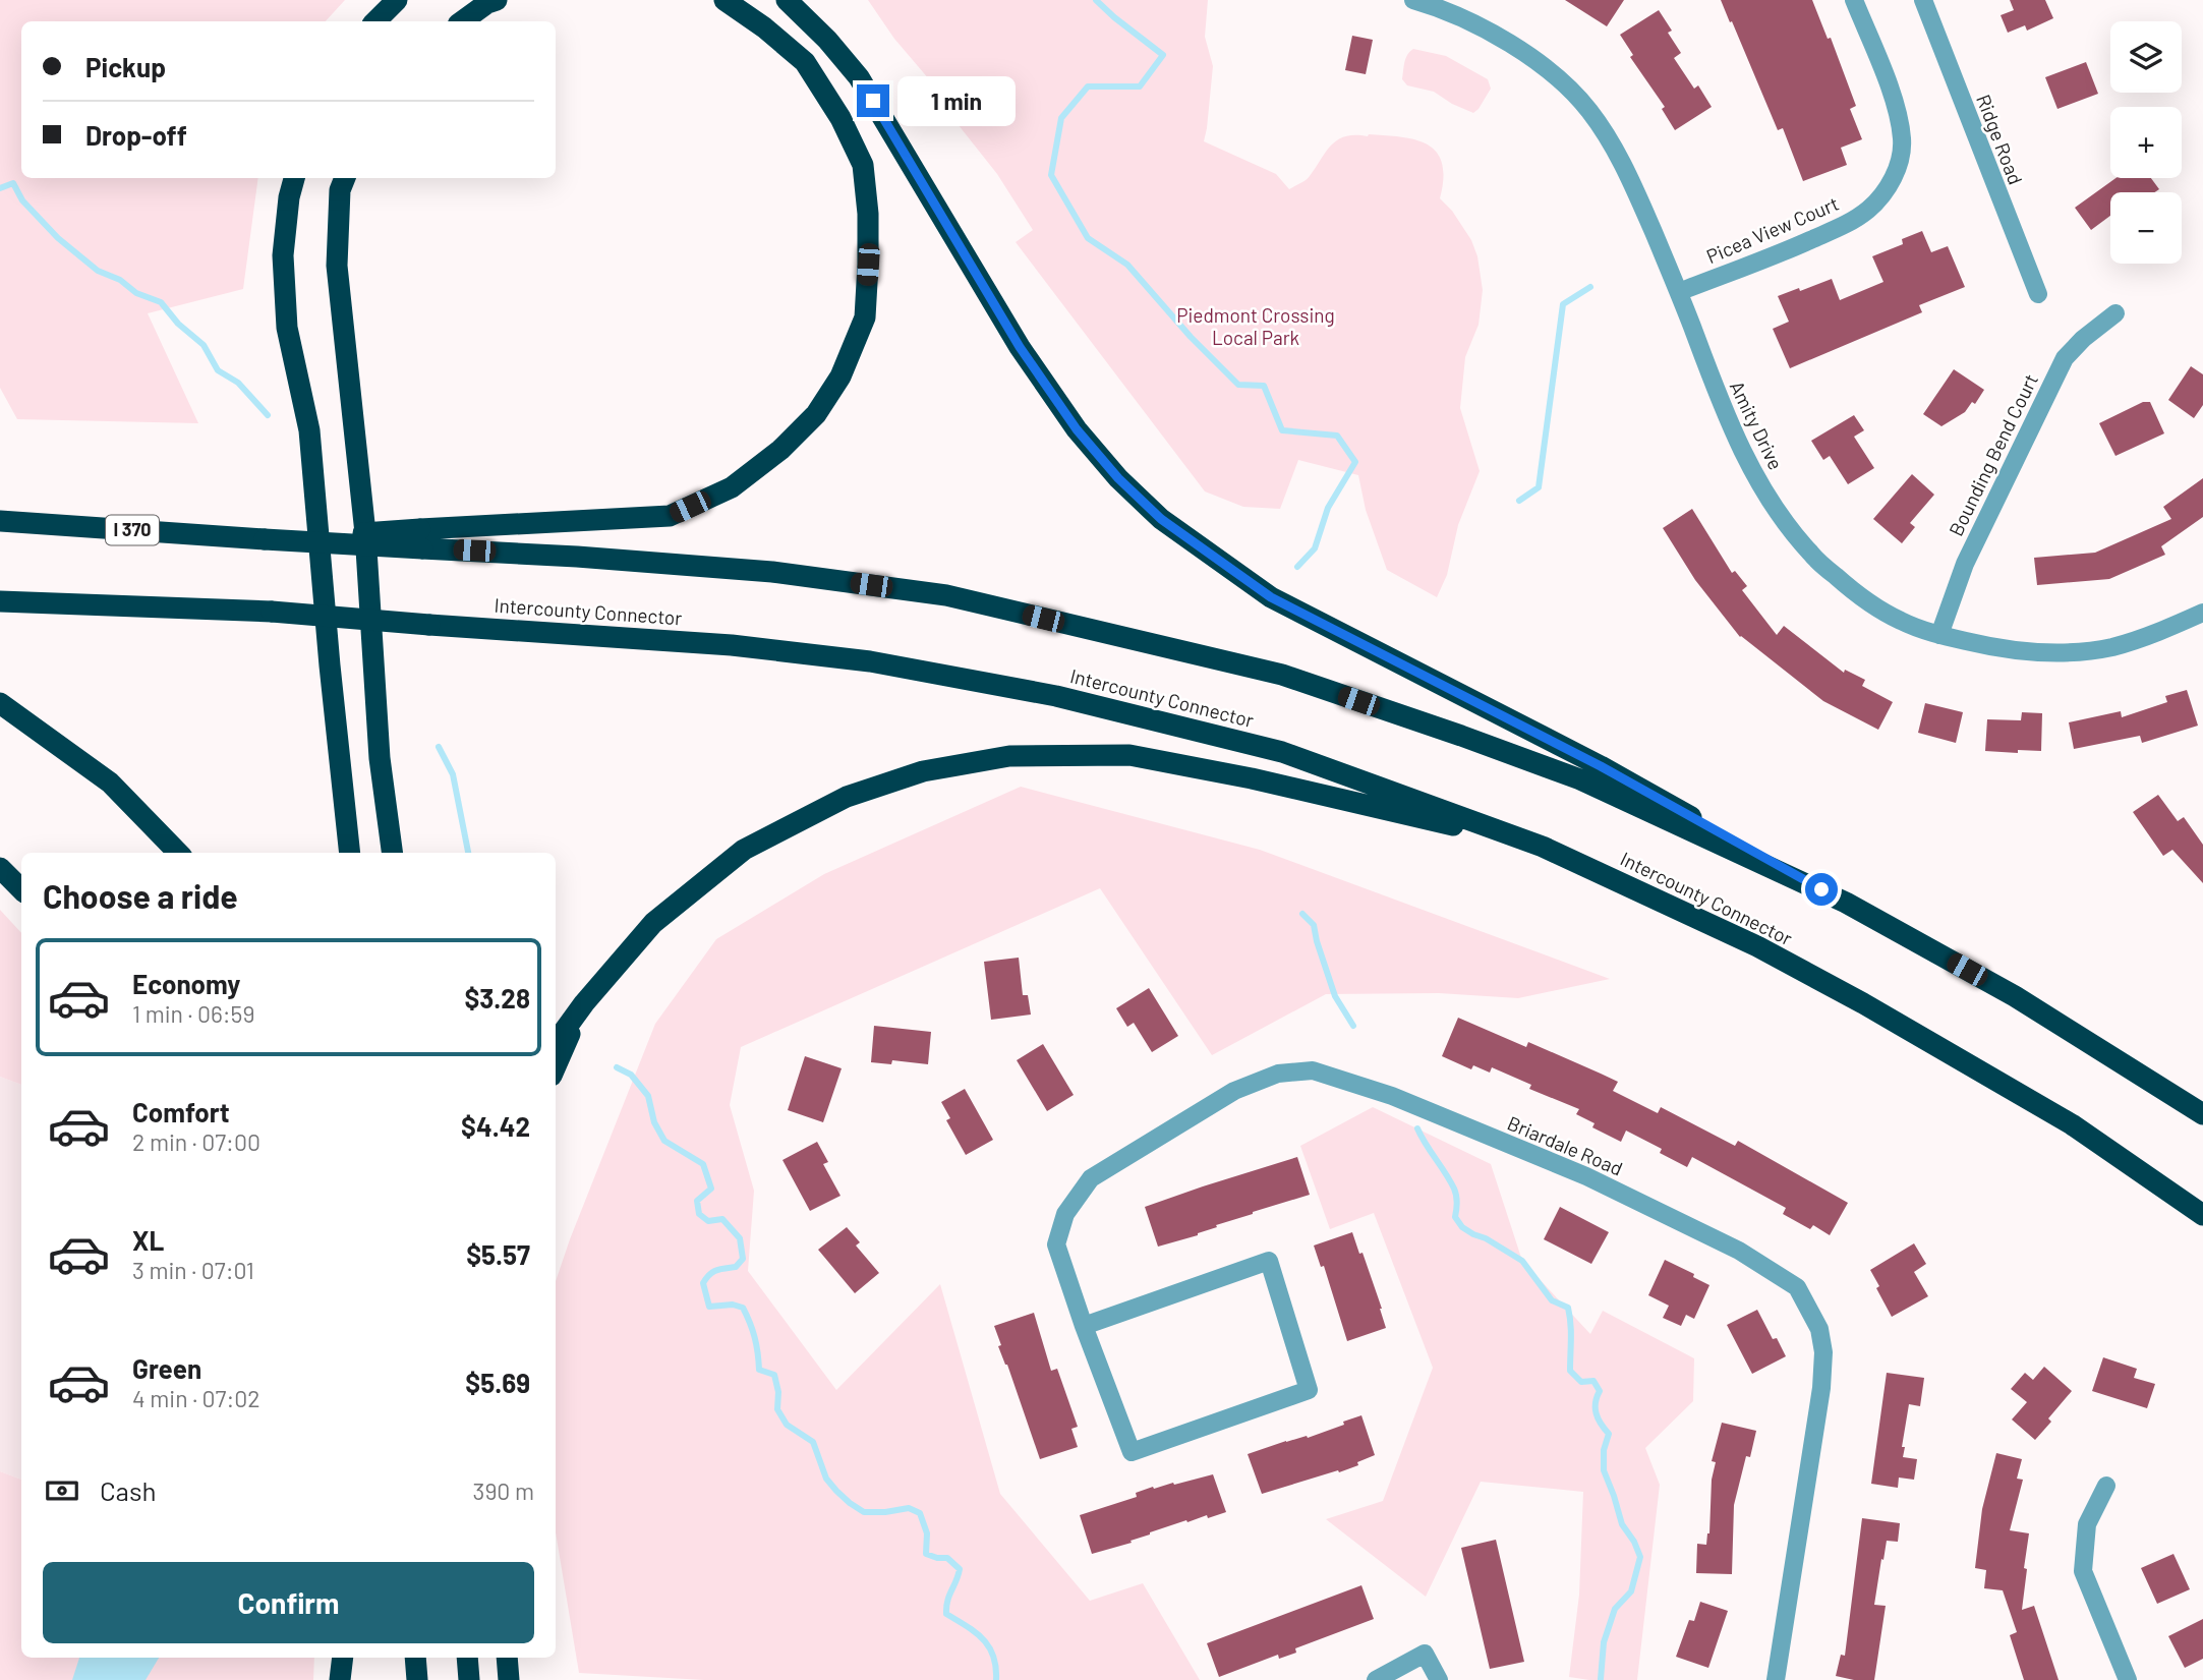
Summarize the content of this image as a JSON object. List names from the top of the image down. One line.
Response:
{"streets":{"highway":["I 370","Intercounty Connector"],"street":["Ridge Road","Picea View Court","Amity Drive","Bounding Bend Court","Briardale Road"]},"crossings":[["Picea View Court","Amity Drive"],["Amity Drive","Bounding Bend Court"]],"parks":["Piedmont Crossing Local Park"],"page":{"map_buttons":["+","−"],"banner":["Pickup","Drop-off"],"bubble":"1 min","heading":"Choose a ride","list":[{"name":"Economy","note":"1 min · 06:59","value":"$3.28"},{"name":"Comfort","note":"2 min · 07:00","value":"$4.42"},{"name":"XL","note":"3 min · 07:01","value":"$5.57"},{"name":"Green","note":"4 min · 07:02","value":"$5.69"}],"pay":["Cash","390 m"],"buttons":"Confirm"}}
